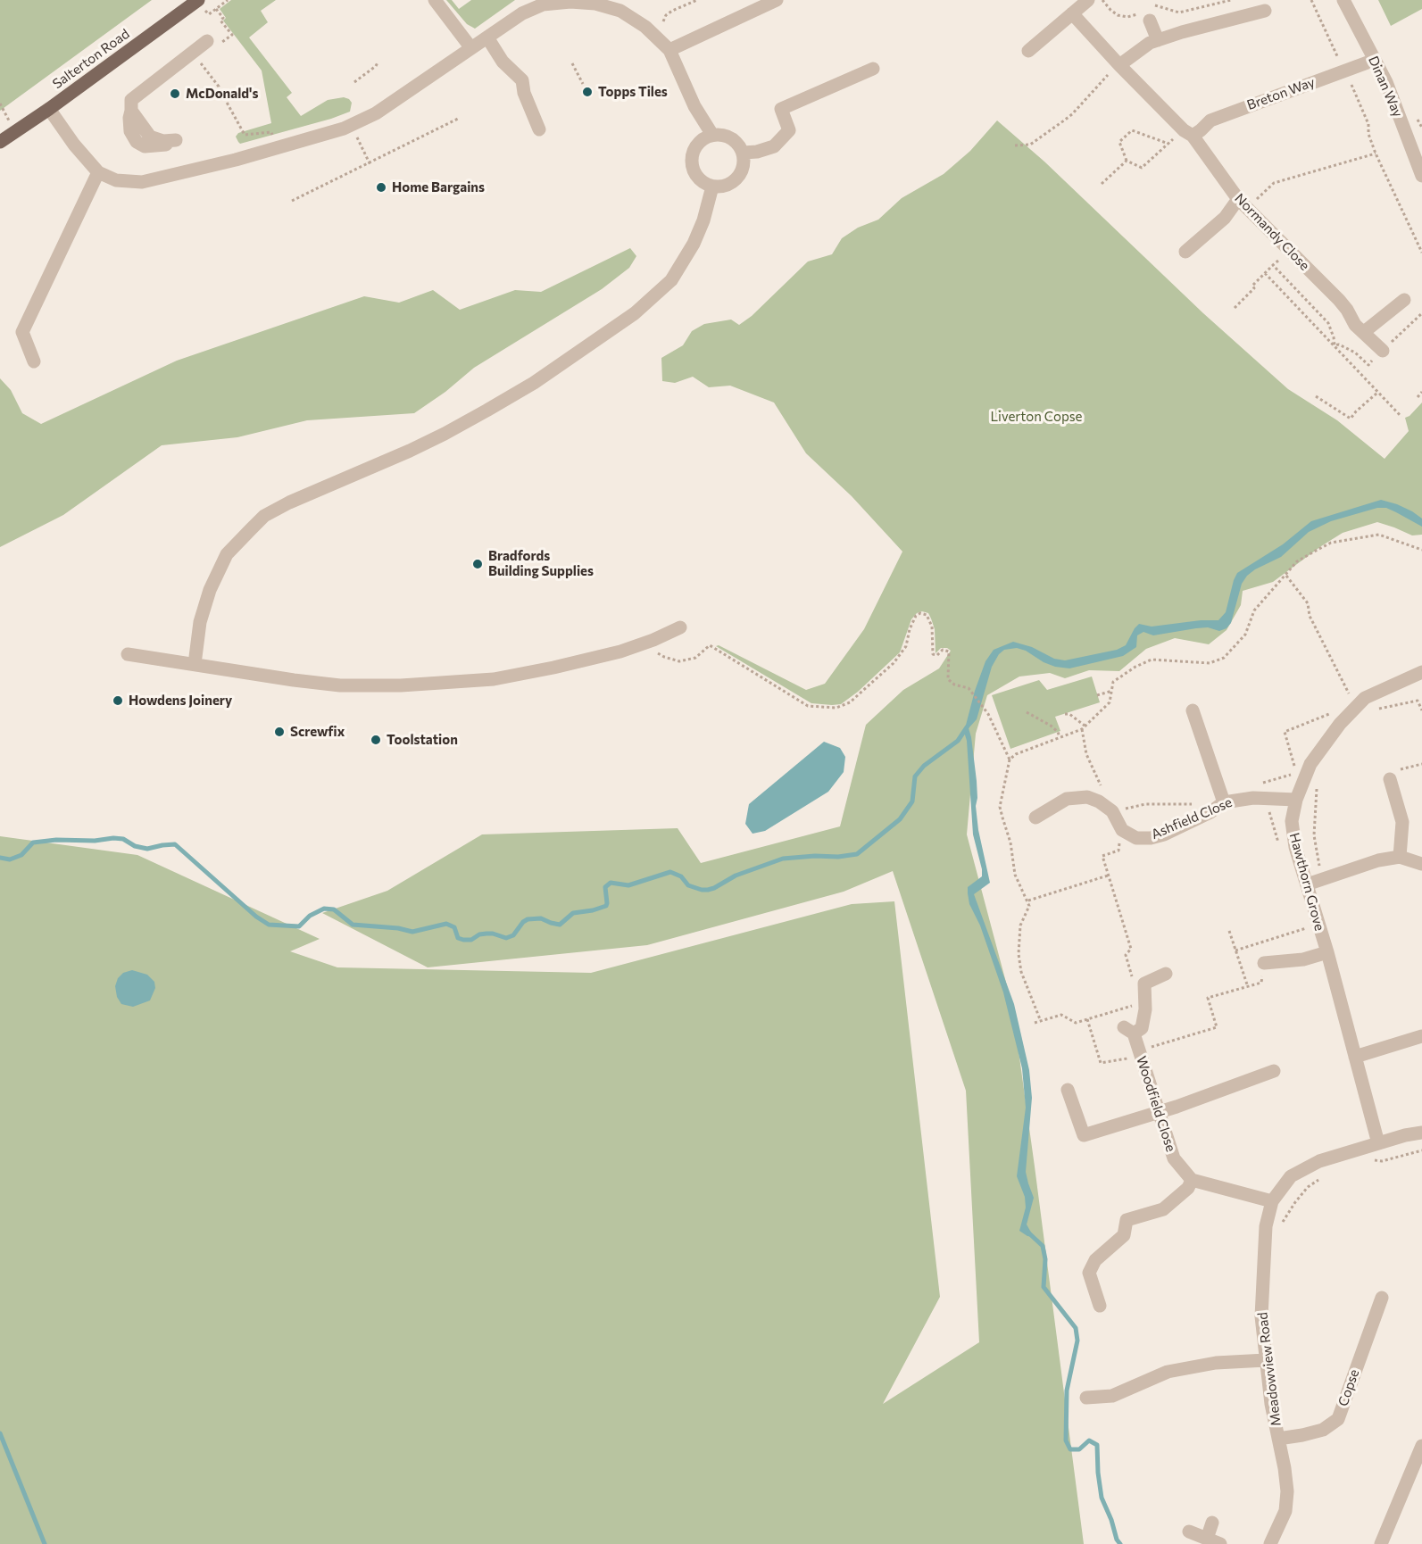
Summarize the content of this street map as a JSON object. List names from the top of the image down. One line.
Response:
{"streets":{"main road":["Salterton Road"],"street":["Dinan Way","Breton Way","Normandy Close","Ashfield Close","Hawthorn Grove","Woodfield Close","Meadowview Road","Copse"]},"crossings":[["Dinan Way","Breton Way"],["Breton Way","Normandy Close"],["Ashfield Close","Hawthorn Grove"],["Hawthorn Grove","Meadowview Road"],["Meadowview Road","Copse"]],"parks":["Liverton Copse"],"places":["Topps Tiles","McDonald's","Home Bargains","Bradfords Building Supplies","Howdens Joinery","Screwfix","Toolstation"]}
